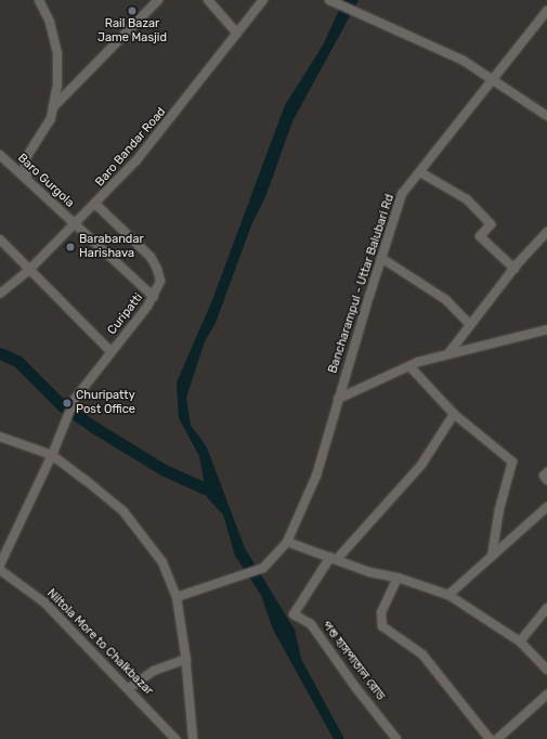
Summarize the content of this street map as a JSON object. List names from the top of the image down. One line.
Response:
{"streets":{"street":["Baro Bandar Road","Baro Gurgola","Bancharampul - Uttar Balubari Rd","Curipatti","Niltola More to Chalkbazar","পশু হাসপাতাল রোড"]},"crossings":[["Baro Bandar Road","Baro Gurgola"],["Baro Bandar Road","Curipatti"],["Baro Gurgola","Curipatti"]],"places":["Rail Bazar Jame Masjid","Barabandar Harishava","Churipatty Post Office"]}
